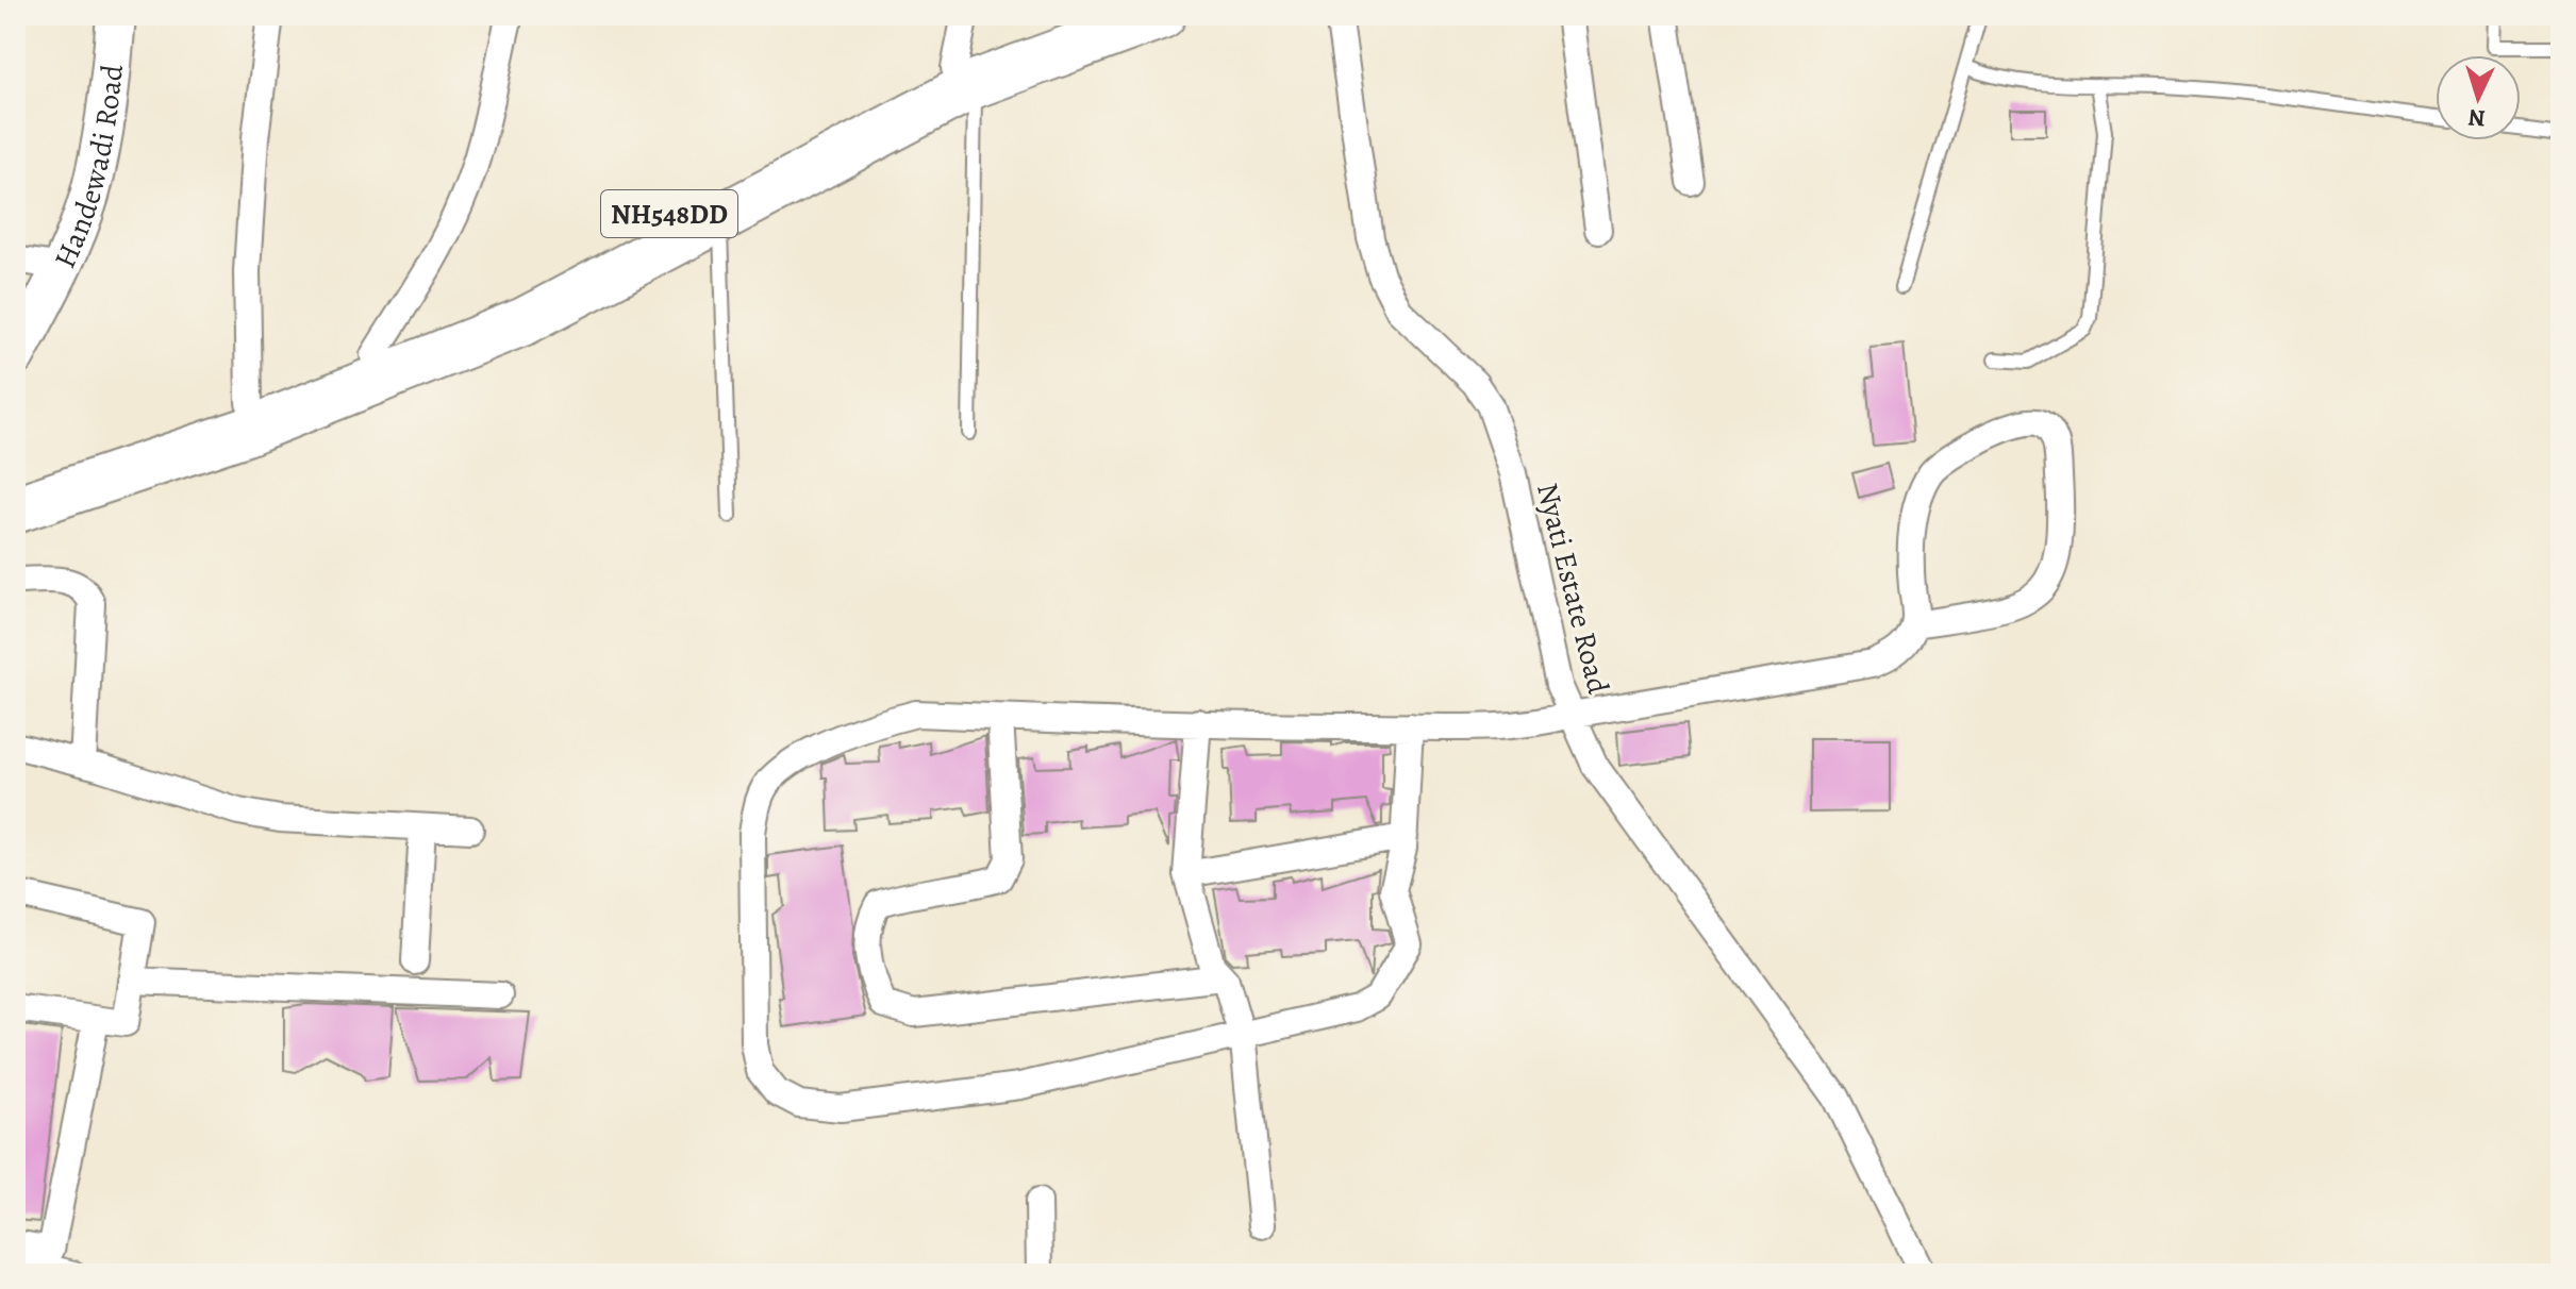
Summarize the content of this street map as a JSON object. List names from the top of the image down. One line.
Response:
{"streets":{"highway":["NH548DD"],"main road":["Handewadi Road"],"street":["Nyati Estate Road"]},"north":"bottom"}
